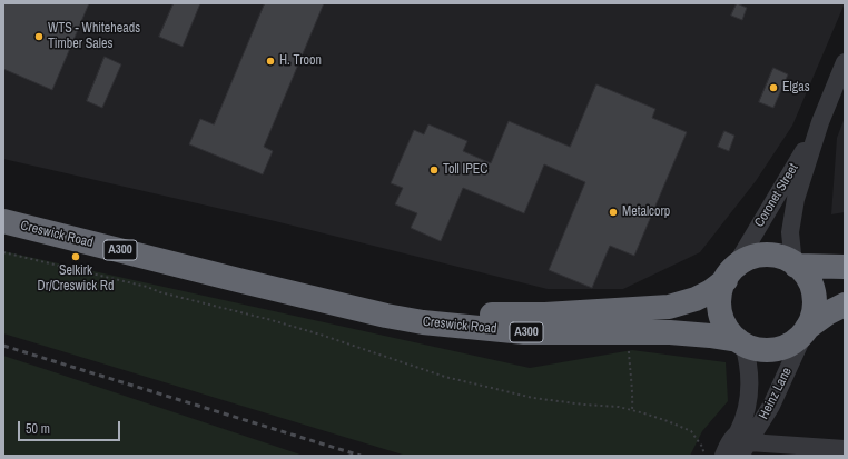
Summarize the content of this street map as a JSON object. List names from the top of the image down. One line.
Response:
{"streets":{"highway":["Creswick Road","A300"],"street":["Coronet Street","Heinz Lane"]},"crossings":[["Coronet Street","Creswick Road"],["Coronet Street","A300"],["Coronet Street","Heinz Lane"],["Creswick Road","A300"],["Creswick Road","Heinz Lane"],["A300","Heinz Lane"]],"places":["WTS - Whiteheads Timber Sales","H. Troon","Elgas","Toll IPEC","Metalcorp","Selkirk Dr/Creswick Rd"],"scale_bar":"50 m"}
